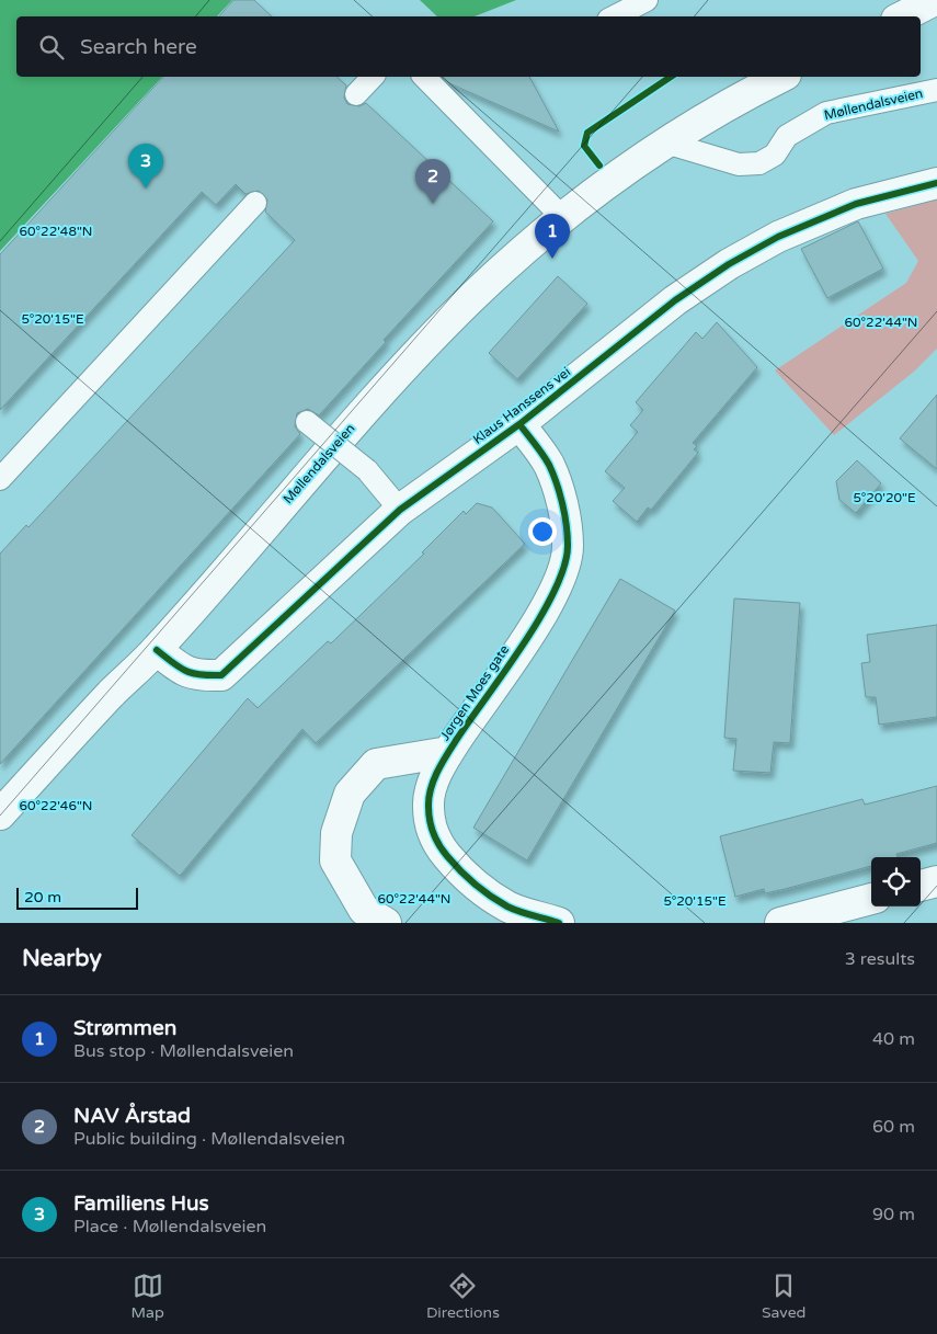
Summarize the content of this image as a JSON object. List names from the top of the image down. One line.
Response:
{"streets":{"street":["Møllendalsveien","Klaus Hanssens vei","Jørgen Moes gate"]},"crossings":[["Møllendalsveien","Klaus Hanssens vei"],["Klaus Hanssens vei","Jørgen Moes gate"]],"scale_bar":"20 m","page":{"search":"Search here","pins":["3","2","1"],"scale":"20 m","heading":["Nearby","3 results"],"list":[{"mark":"1","name":"Strømmen","note":"Bus stop · Møllendalsveien","value":"40 m"},{"mark":"2","name":"NAV Årstad","note":"Public building · Møllendalsveien","value":"60 m"},{"mark":"3","name":"Familiens Hus","note":"Place · Møllendalsveien","value":"90 m"}],"nav":["Map","Directions","Saved"]},"coordinates":["60°22'48\"N","5°20'15\"E","60°22'44\"N","5°20'20\"E","60°22'46\"N"]}
